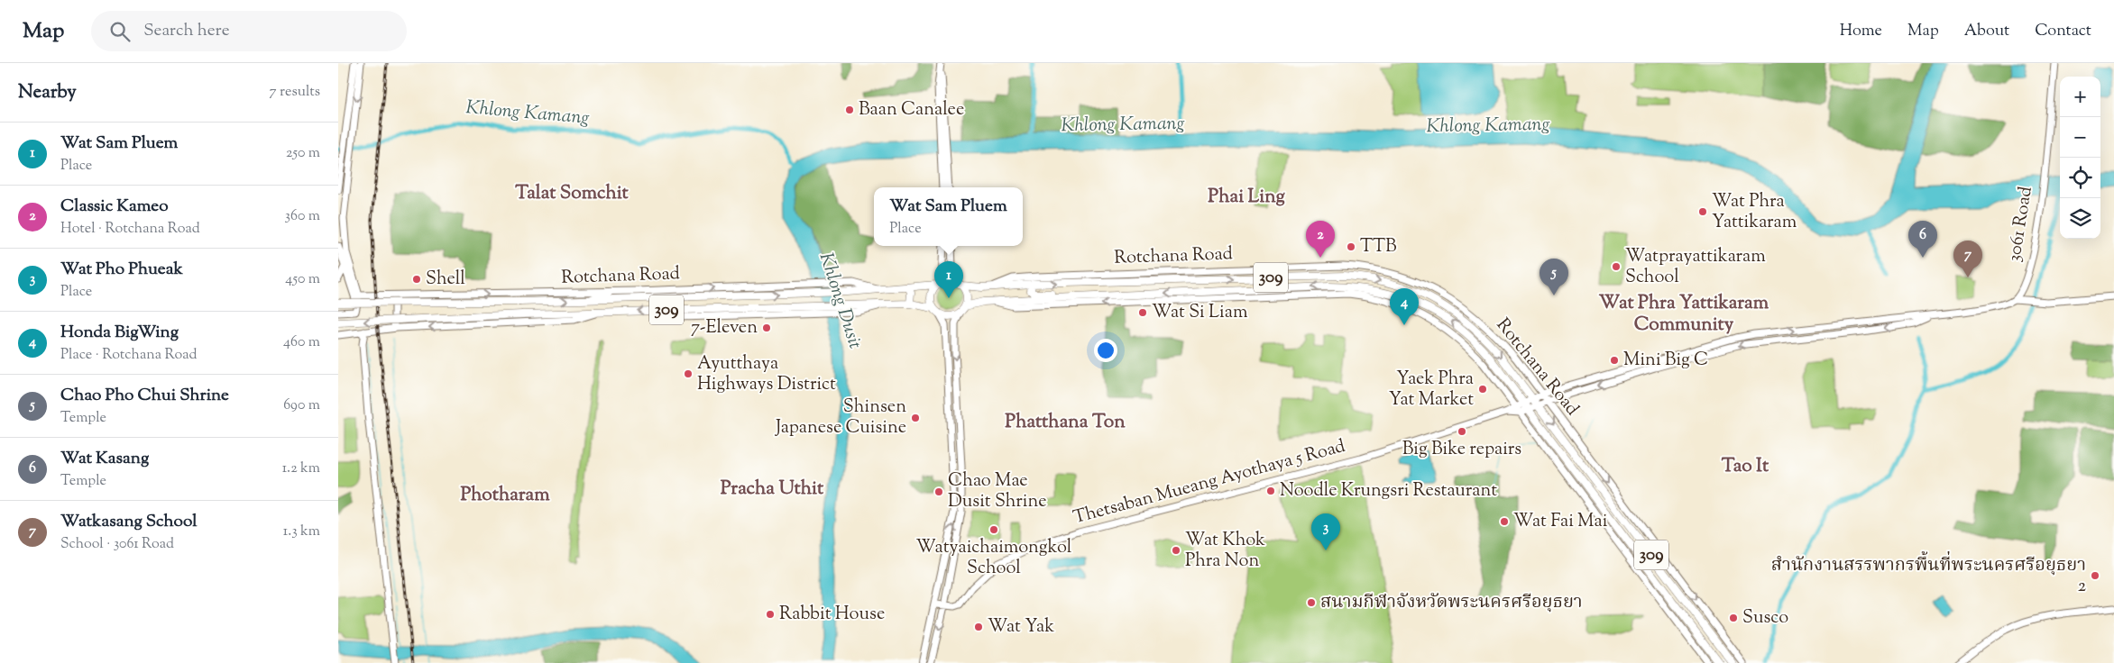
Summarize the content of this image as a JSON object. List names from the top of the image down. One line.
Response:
{"streets":{"main road":["3061 Road","Rotchana Road","309","Thetsaban Mueang Ayothaya 5 Road"]},"crossings":[["Rotchana Road","Thetsaban Mueang Ayothaya 5 Road"]],"districts":["Talat Somchit","Phai Ling","Wat Phra Yattikaram Community","Phatthana Ton","Tao It","Pracha Uthit","Photharam"],"water":["Khlong Kamang","Khlong Dusit"],"places":["Baan Canalee","Wat Phra Yattikaram","TTB","Watprayattikaram School","Shell","Wat Si Liam","7-Eleven","Mini Big C","Ayutthaya Highways District","Yaek Phra Yat Market","Shinsen Japanese Cuisine","Big Bike repairs","Noodle Krungsri Restaurant","Chao Mae Dusit Shrine","Wat Fai Mai","Watyaichaimongkol School","Wat Khok Phra Non","สำนักงานสรรพากรพื้นที่พระนครศรีอยุธยา 2","สนามกีฬาจังหวัดพระนครศรีอยุธยา","Rabbit House","Susco","Wat Yak"],"page":{"header":"Map","search":"Search here","nav":["Home","Map","About","Contact"],"heading":["Nearby","7 results"],"map_buttons":["+","−"],"list":[{"mark":"1","name":"Wat Sam Pluem","note":"Place","value":"250 m"},{"mark":"2","name":"Classic Kameo","note":"Hotel · Rotchana Road","value":"360 m"},{"mark":"3","name":"Wat Pho Phueak","note":"Place","value":"450 m"},{"mark":"4","name":"Honda BigWing","note":"Place · Rotchana Road","value":"460 m"},{"mark":"5","name":"Chao Pho Chui Shrine","note":"Temple","value":"690 m"},{"mark":"6","name":"Wat Kasang","note":"Temple","value":"1.2 km"},{"mark":"7","name":"Watkasang School","note":"School · 3061 Road","value":"1.3 km"}],"popup":["Wat Sam Pluem","Place"],"pins":["2","6","7","5","1","4","3"]}}
